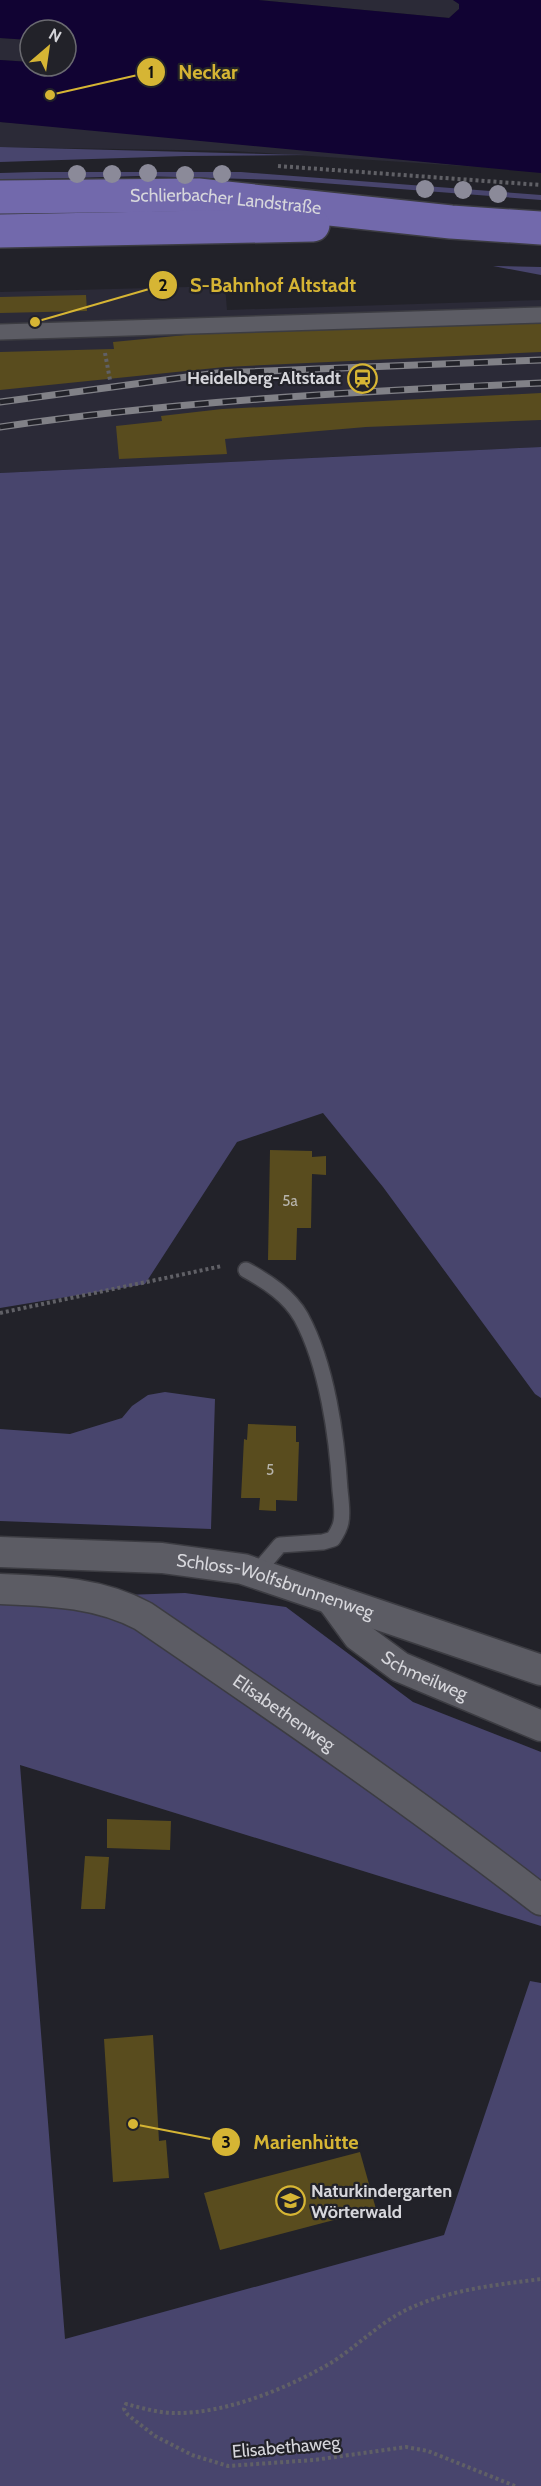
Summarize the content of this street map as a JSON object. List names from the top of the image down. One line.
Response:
{"streets":{"main road":["Schlierbacher Landstraße"],"street":["Schloss-Wolfsbrunnenweg","Schmeilweg","Elisabethenweg"],"path":["Elisabethaweg"]},"crossings":[["Schloss-Wolfsbrunnenweg","Schmeilweg"]],"places":{"other":["Neckar","S-Bahnhof Altstadt","Marienhütte"],"station":["Heidelberg-Altstadt"],"school or university":["Naturkindergarten Wörterwald"]},"house_numbers":["5a","5"],"north":"top right"}
